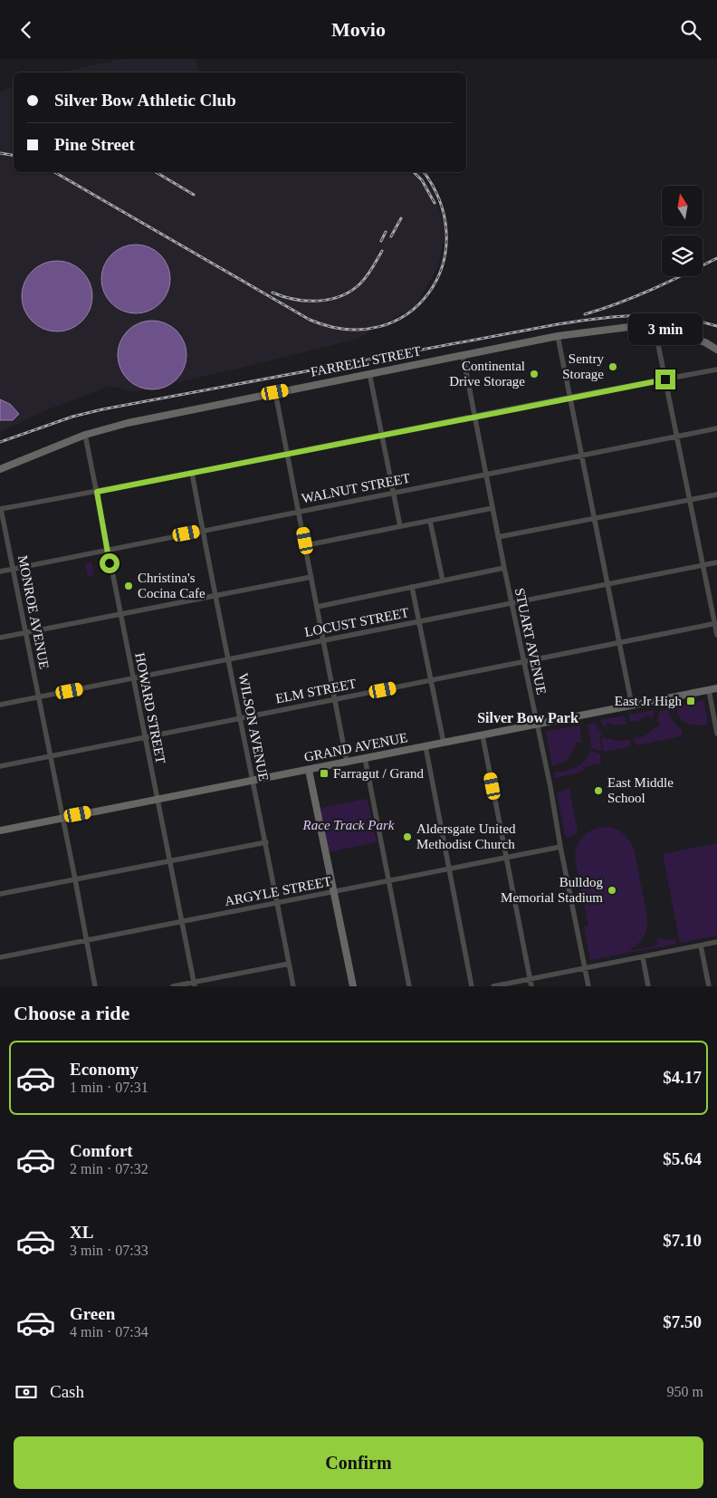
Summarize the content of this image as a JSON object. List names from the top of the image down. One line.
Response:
{"streets":{"main road":["FARRELL STREET","GRAND AVENUE"],"street":["WALNUT STREET","MONROE AVENUE","LOCUST STREET","STUART AVENUE","ELM STREET","HOWARD STREET","WILSON AVENUE","ARGYLE STREET"]},"crossings":[["FARRELL STREET","STUART AVENUE"],["FARRELL STREET","HOWARD STREET"],["WALNUT STREET","MONROE AVENUE"],["WALNUT STREET","STUART AVENUE"],["WALNUT STREET","HOWARD STREET"],["WALNUT STREET","WILSON AVENUE"],["MONROE AVENUE","LOCUST STREET"],["MONROE AVENUE","ELM STREET"],["MONROE AVENUE","GRAND AVENUE"],["MONROE AVENUE","ARGYLE STREET"],["LOCUST STREET","STUART AVENUE"],["LOCUST STREET","HOWARD STREET"],["LOCUST STREET","WILSON AVENUE"],["STUART AVENUE","ELM STREET"],["STUART AVENUE","GRAND AVENUE"],["STUART AVENUE","ARGYLE STREET"],["ELM STREET","HOWARD STREET"],["ELM STREET","WILSON AVENUE"],["HOWARD STREET","GRAND AVENUE"],["HOWARD STREET","ARGYLE STREET"],["WILSON AVENUE","GRAND AVENUE"],["WILSON AVENUE","ARGYLE STREET"]],"districts":["Silver Bow Park"],"parks":["Race Track Park"],"places":{"other":["Sentry Storage","Continental Drive Storage","Christina's Cocina Cafe","East Middle School","Aldersgate United Methodist Church","Bulldog Memorial Stadium"],"transit":["East Jr High","Farragut / Grand"]},"north":"top","page":{"header":"Movio","banner":["Silver Bow Athletic Club","Pine Street"],"bubble":"3 min","heading":"Choose a ride","list":[{"name":"Economy","note":"1 min · 07:31","value":"$4.17"},{"name":"Comfort","note":"2 min · 07:32","value":"$5.64"},{"name":"XL","note":"3 min · 07:33","value":"$7.10"},{"name":"Green","note":"4 min · 07:34","value":"$7.50"}],"pay":["Cash","950 m"],"buttons":"Confirm"}}
